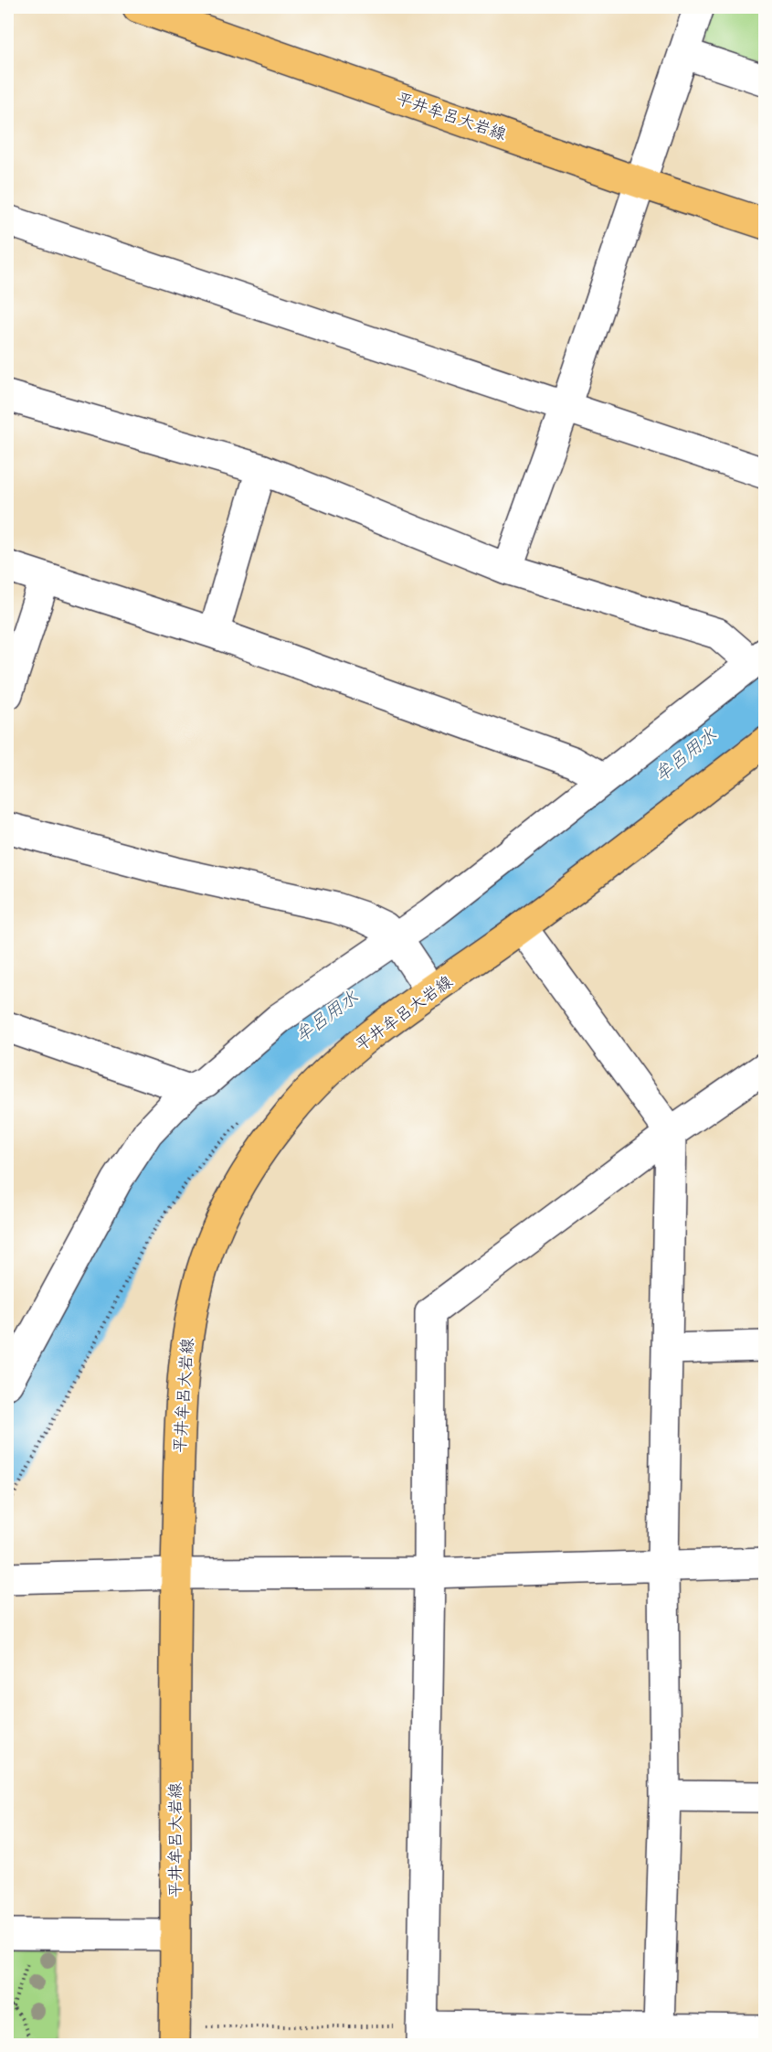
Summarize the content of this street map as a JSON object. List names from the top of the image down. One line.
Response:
{"streets":{"main road":["平井牟呂大岩線"]},"water":["牟呂用水"]}
